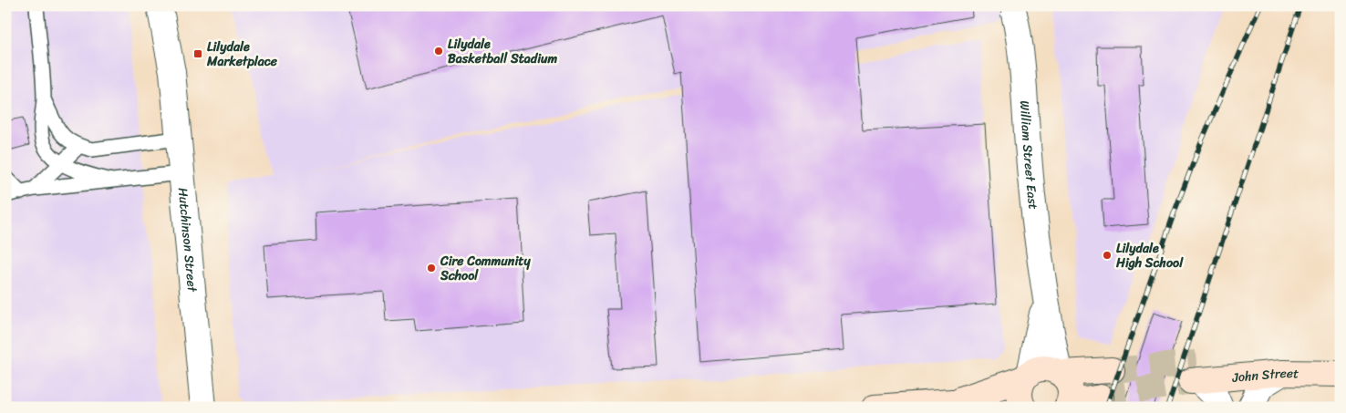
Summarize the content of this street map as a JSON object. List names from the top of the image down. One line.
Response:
{"streets":{"main road":["John Street"],"street":["William Street East","Hutchinson Street"]},"places":{"other":["Lilydale Basketball Stadium","Lilydale High School","Cire Community School"],"transit":["Lilydale Marketplace"]}}
